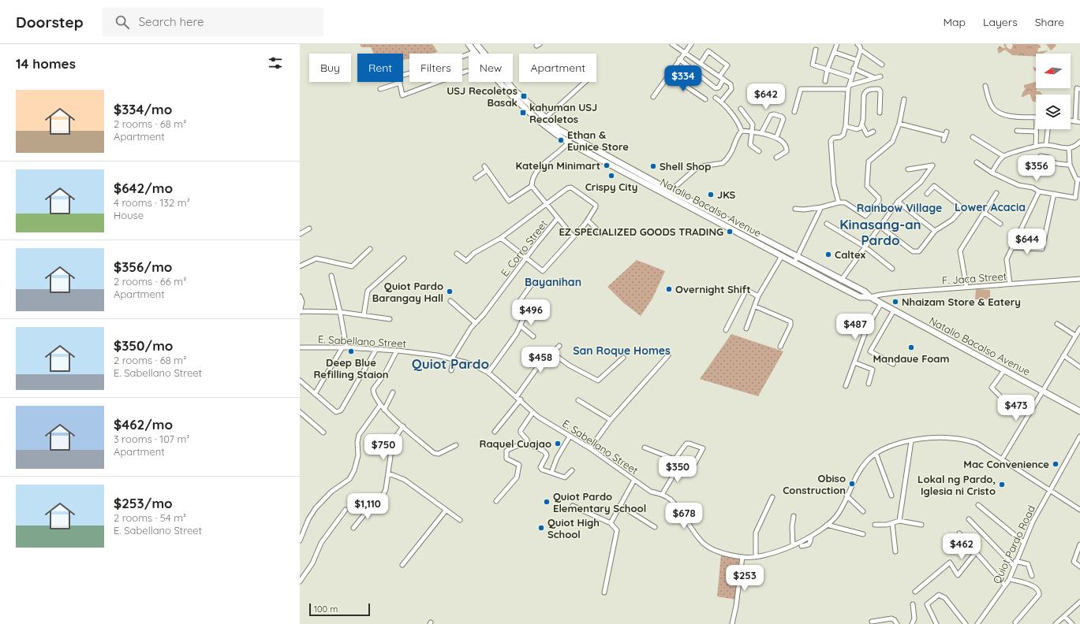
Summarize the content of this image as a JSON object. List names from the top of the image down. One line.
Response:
{"streets":{"main road":["Natalio Bacalso Avenue"],"street":["E. Corro Street","F. Jaca Street","E. Sabellano Street","Quiot Pardo Road"]},"crossings":[["Natalio Bacalso Avenue","F. Jaca Street"],["E. Corro Street","E. Sabellano Street"],["E. Sabellano Street","Quiot Pardo Road"]],"districts":["Lower Acacia","Rainbow Village","Kinasang-an Pardo","Bayanihan","San Roque Homes","Quiot Pardo"],"places":{"transit":["USJ Recoletos Basak","kahuman USJ Recoletos"],"other":["Ethan & Eunice Store","Katelyn Minimart","Shell Shop","Crispy City","JKS","EZ SPECIALIZED GOODS TRADING","Caltex","Overnight Shift","Quiot Pardo Barangay Hall","Nhaizam Store & Eatery","Mandaue Foam","Deep Blue Refilling Staion","Raquel Cuajao","Mac Convenience","Obiso Construction","Lokal ng Pardo, Iglesia ni Cristo","Quiot Pardo Elementary School","Quiot High School"]},"scale_bar":"100 m","north":"left","page":{"header":"Doorstep","search":"Search here","nav":["Map","Layers","Share"],"heading":"14 homes","chip":["Buy","Rent","Filters","New","Apartment"],"price":["$334","$642","$356","$644","$496","$487","$458","$473","$750","$350","$1,110","$678","$462","$253"],"list":[{"name":"$334/mo","note":"2 rooms · 68 m² · Apartment"},{"name":"$642/mo","note":"4 rooms · 132 m² · House"},{"name":"$356/mo","note":"2 rooms · 66 m² · Apartment"},{"name":"$350/mo","note":"2 rooms · 68 m² · E. Sabellano Street"},{"name":"$462/mo","note":"3 rooms · 107 m² · Apartment"},{"name":"$253/mo","note":"2 rooms · 54 m² · E. Sabellano Street"}],"scale":"100 m"}}
